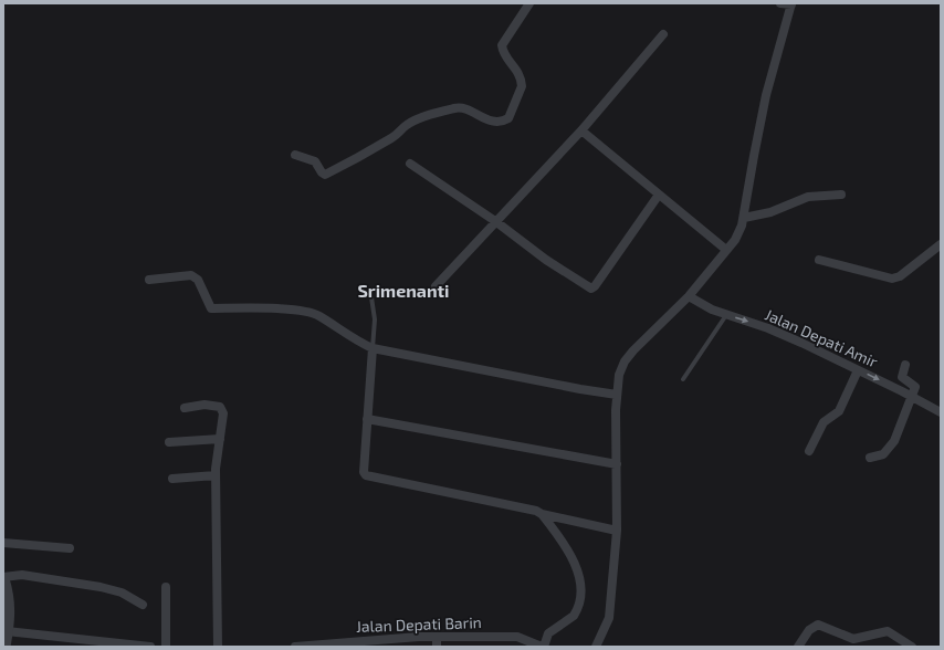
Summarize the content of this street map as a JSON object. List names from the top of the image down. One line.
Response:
{"streets":{"street":["Jalan Depati Amir","Jalan Depati Barin"]},"one_way":["Jalan Depati Amir"],"districts":["Srimenanti"]}
